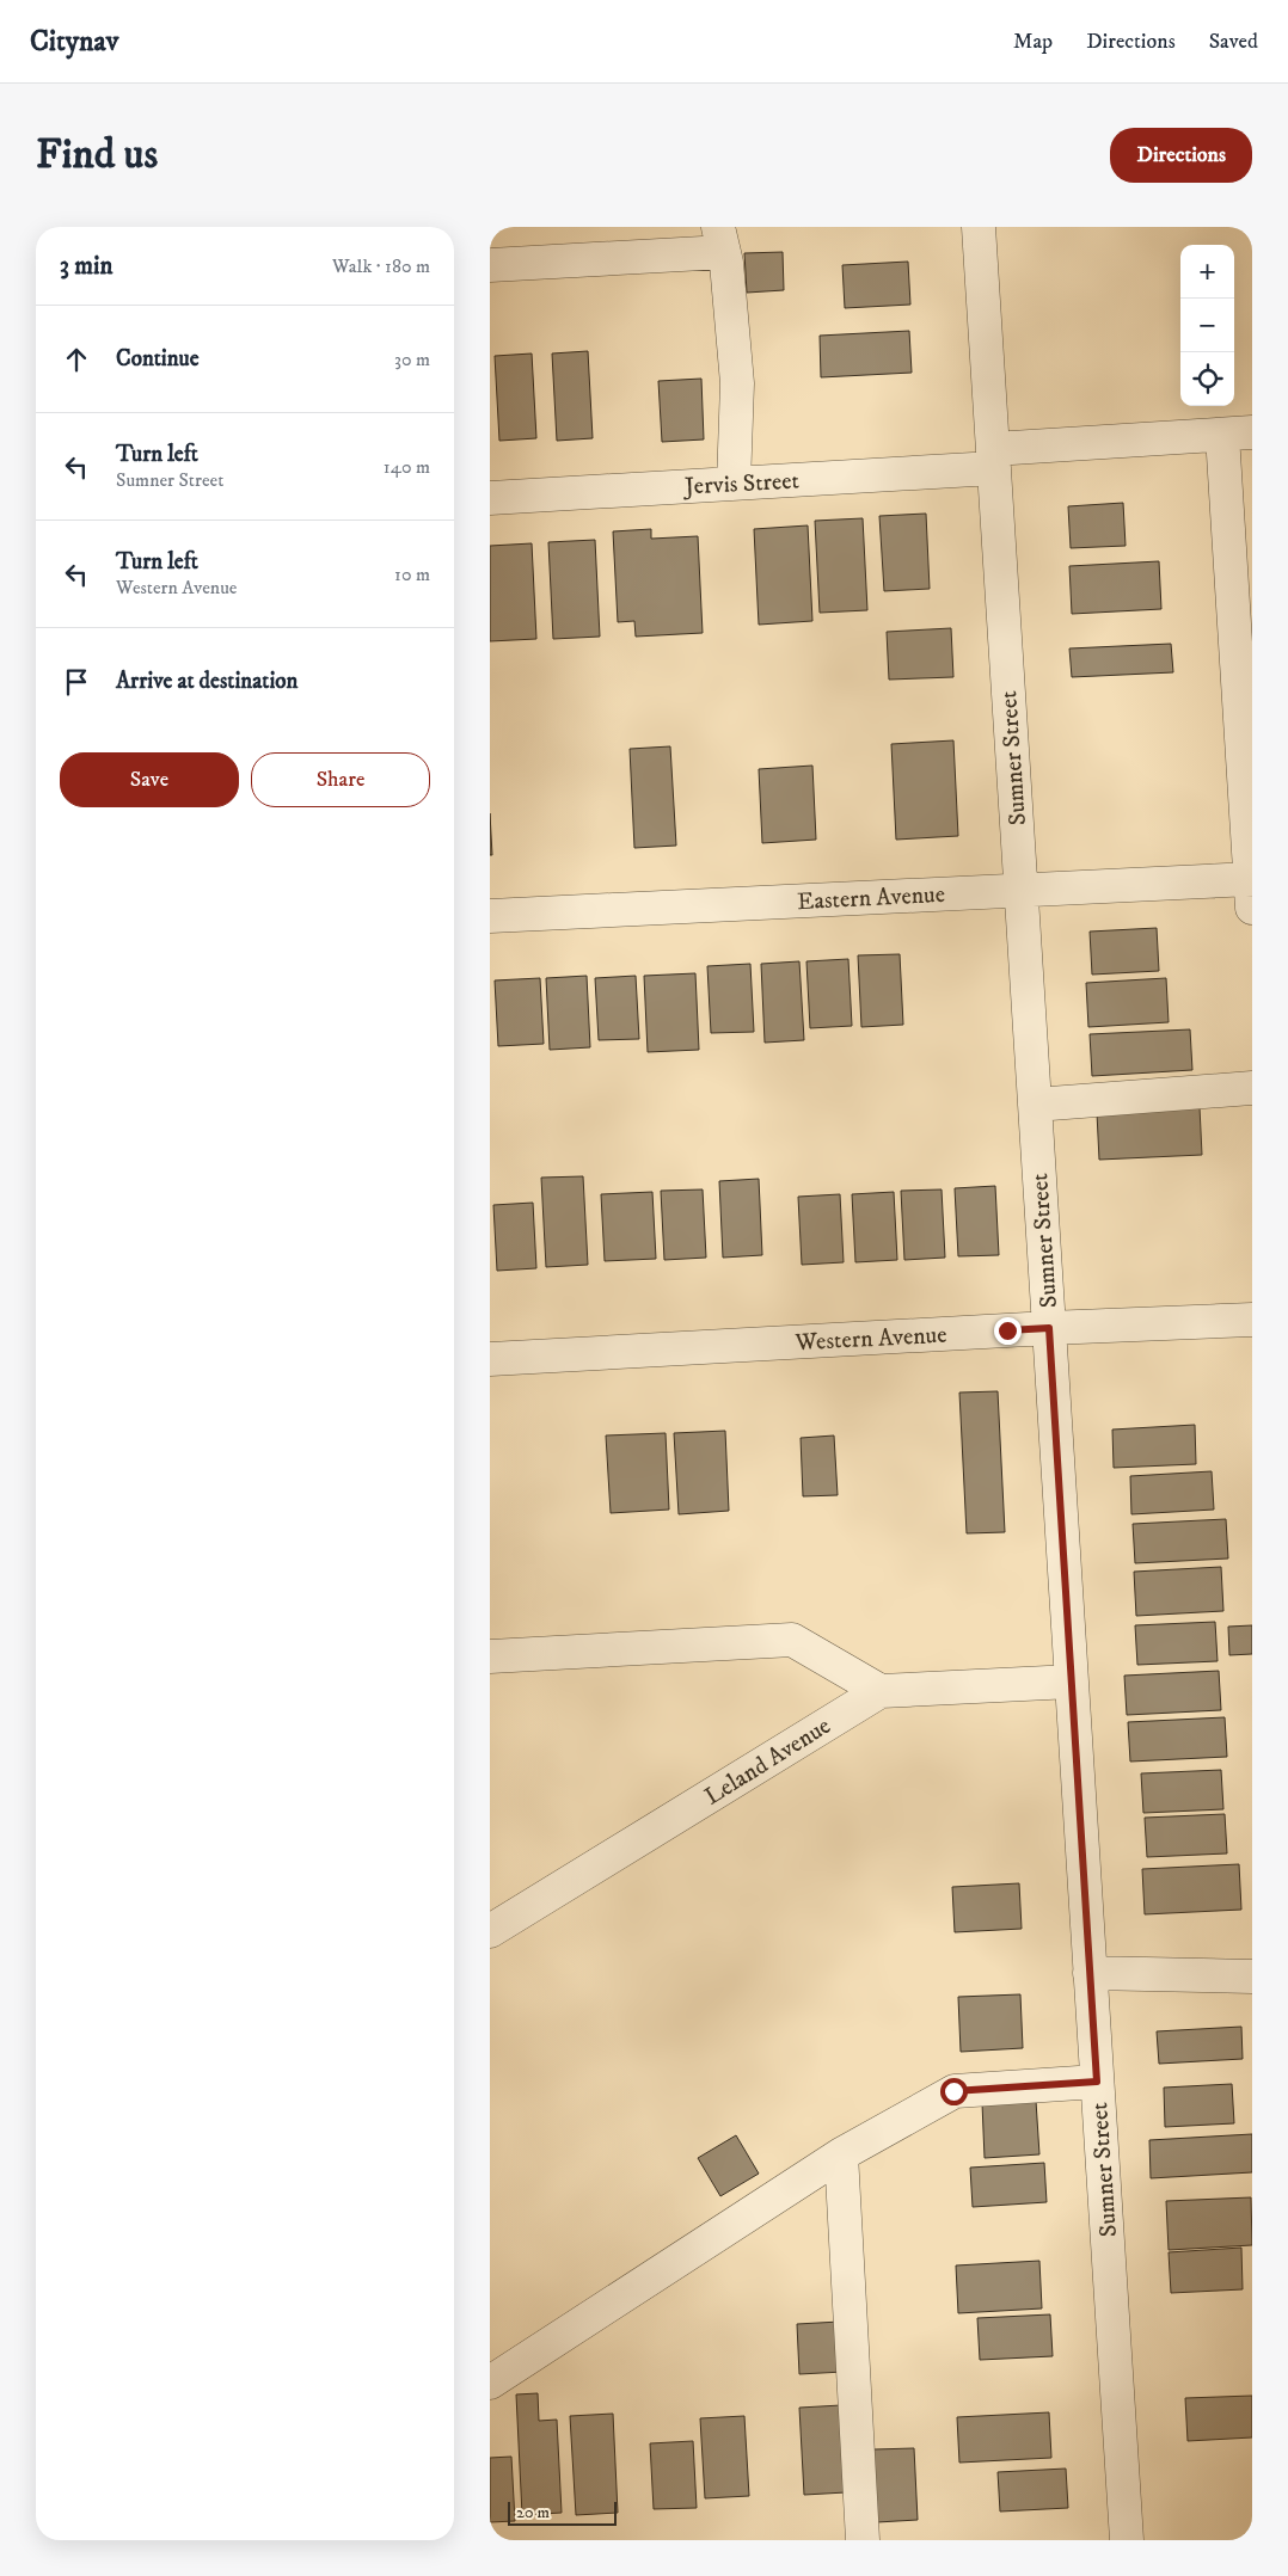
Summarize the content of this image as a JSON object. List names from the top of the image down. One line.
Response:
{"streets":{"street":["Jervis Street","Sumner Street","Eastern Avenue","Western Avenue","Leland Avenue"]},"crossings":[["Jervis Street","Sumner Street"],["Sumner Street","Eastern Avenue"],["Sumner Street","Western Avenue"],["Sumner Street","Leland Avenue"]],"scale_bar":"20 m","page":{"header":"Citynav","nav":["Map","Directions","Saved"],"buttons":["Directions",["Save","Share"]],"title":"Find us","heading":["3 min","Walk · 180 m"],"map_buttons":["+","−"],"list":[["Continue","30 m"],["Turn left","Sumner Street","140 m"],["Turn left","Western Avenue","10 m"],"Arrive at destination"],"scale":"20 m"}}
